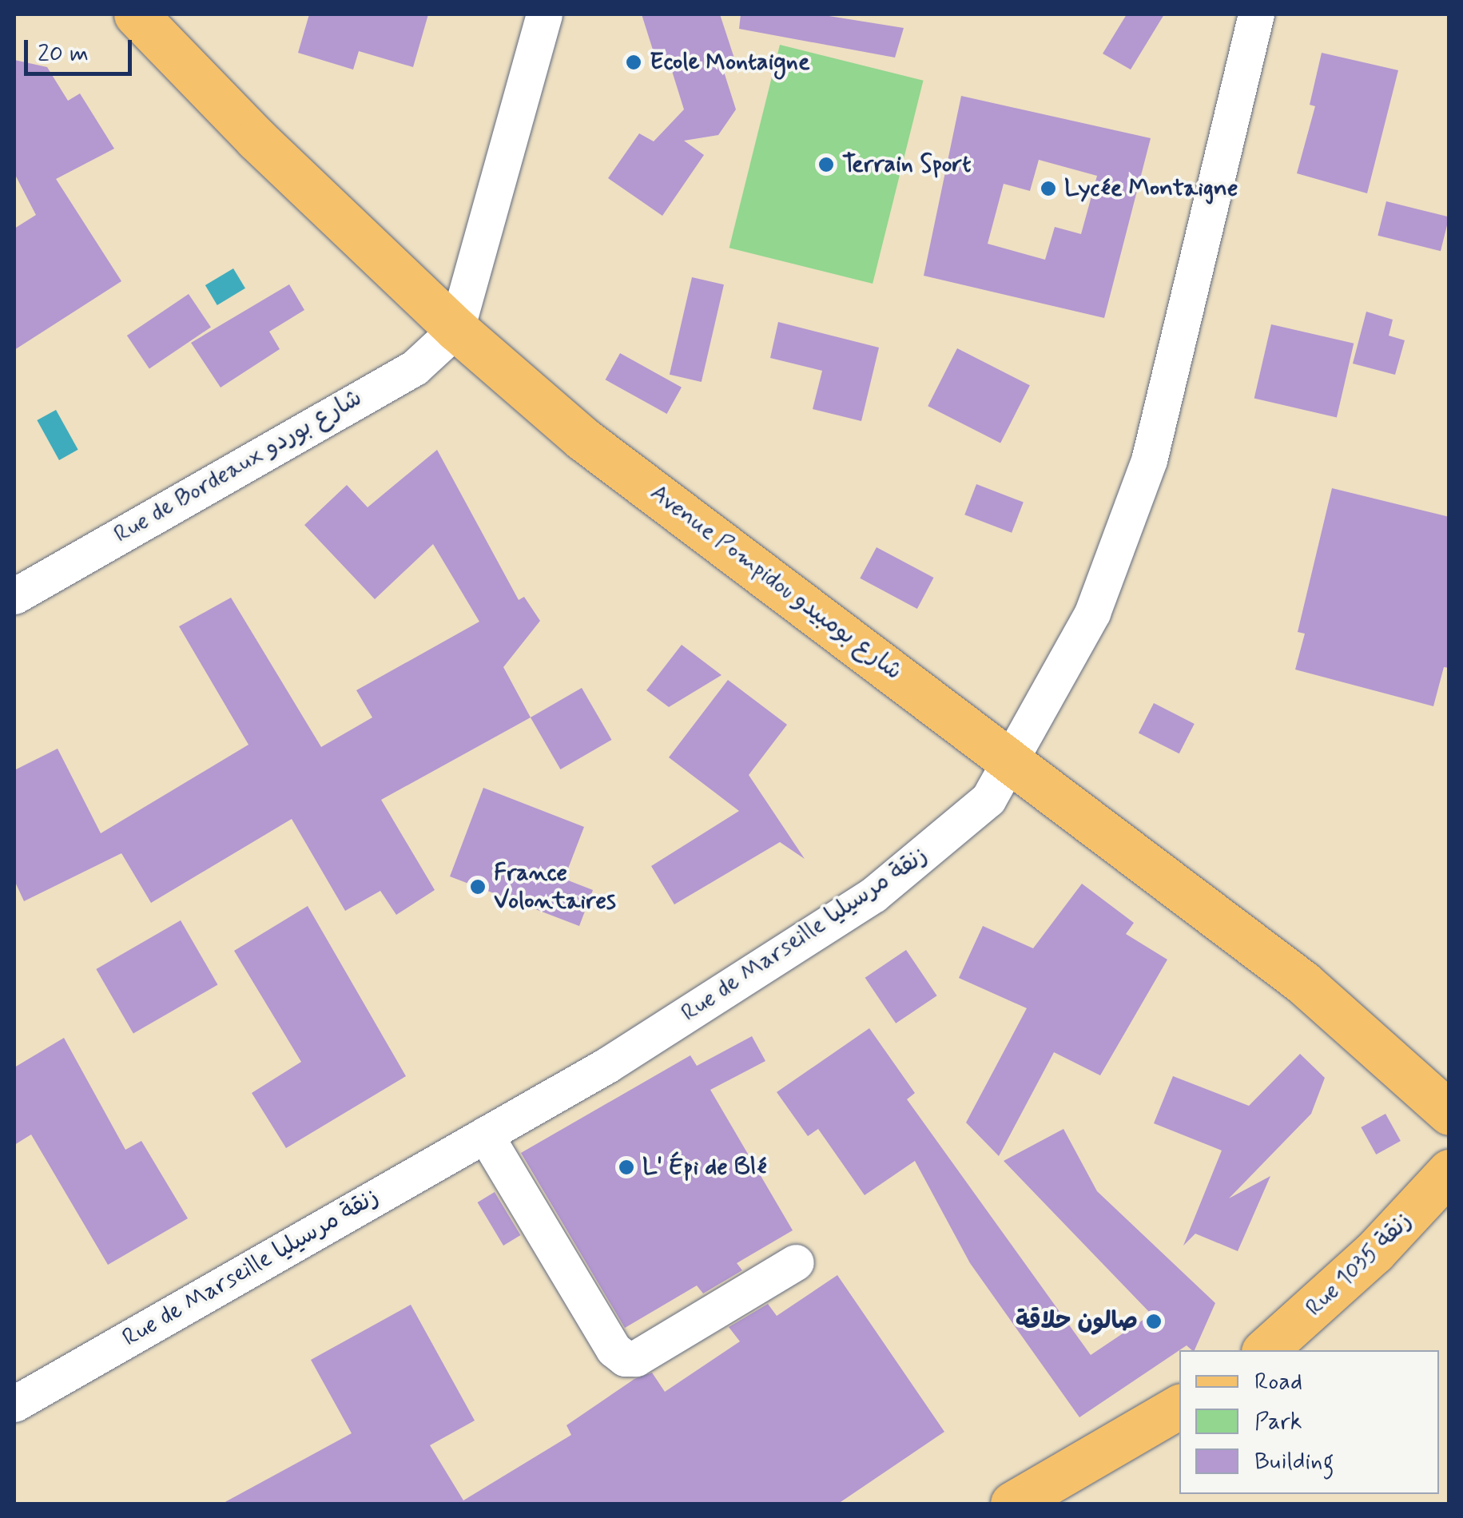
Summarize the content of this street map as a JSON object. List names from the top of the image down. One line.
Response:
{"streets":{"main road":["Avenue Pompidou شارع بومبيدو","Rue 1035 زنقة"],"street":["Rue de Bordeaux شارع بوردو","Rue de Marseille زنقة مرسيليا"]},"crossings":[["Rue de Bordeaux شارع بوردو","Avenue Pompidou شارع بومبيدو"],["Avenue Pompidou شارع بومبيدو","Rue de Marseille زنقة مرسيليا"]],"places":["Ecole Montaigne","Terrain Sport","Lycée Montaigne","France Volontaires","L' Épi de Blé","صالون حلاقة"],"legend":["Road","Park","Building"],"scale_bar":"20 m"}
